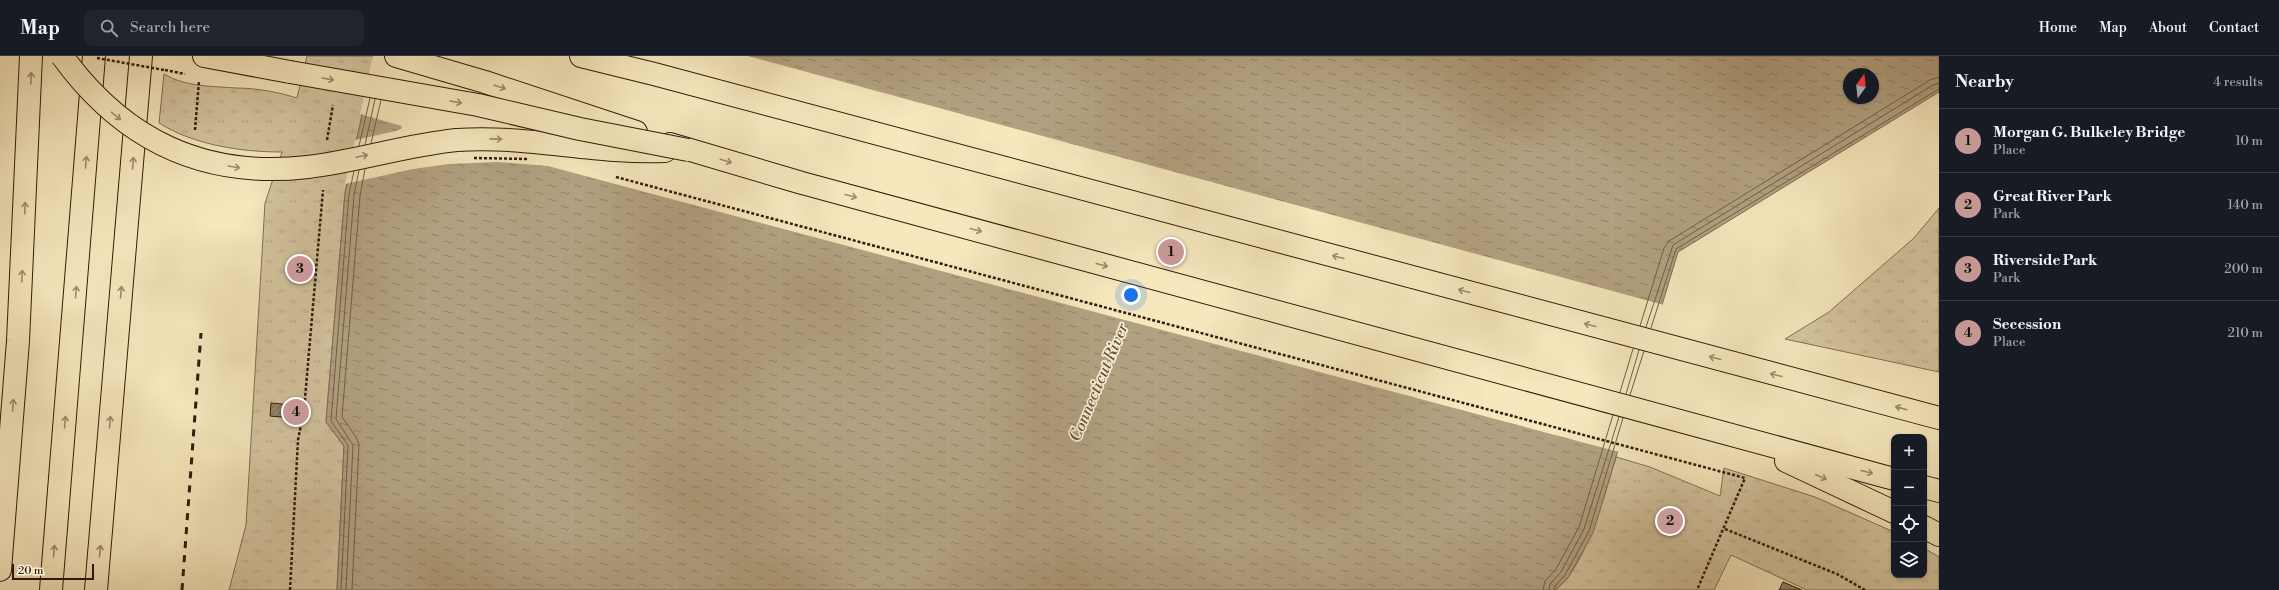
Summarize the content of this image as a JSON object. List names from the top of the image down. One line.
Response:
{"water":["Connecticut River"],"scale_bar":"20 m","north":"top","page":{"header":"Map","search":"Search here","nav":["Home","Map","About","Contact"],"heading":["Nearby","4 results"],"list":[{"mark":"1","name":"Morgan G. Bulkeley Bridge","note":"Place","value":"10 m"},{"mark":"2","name":"Great River Park","note":"Park","value":"140 m"},{"mark":"3","name":"Riverside Park","note":"Park","value":"200 m"},{"mark":"4","name":"Secession","note":"Place","value":"210 m"}],"pins":["1","3","4","2"],"map_buttons":["+","−"],"scale":"20 m"}}
